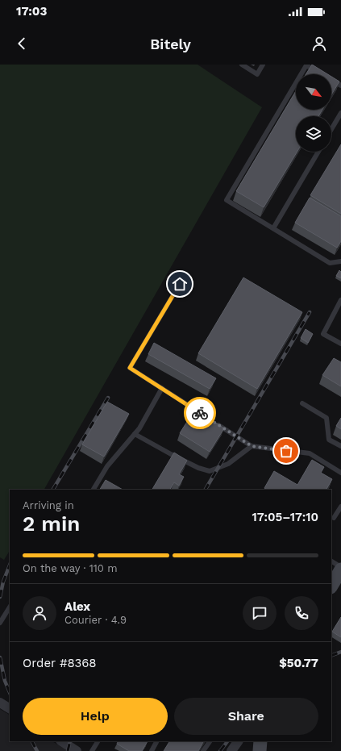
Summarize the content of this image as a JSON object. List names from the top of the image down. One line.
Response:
{"north":"bottom right","page":{"status":"17:03","header":"Bitely","heading":["2 min","Arriving in","17:05–17:10"],"panel":["Alex","Courier · 4.9","Order #8368","$50.77"],"bar":"On the way · 110 m","buttons":["Help","Share"]}}
